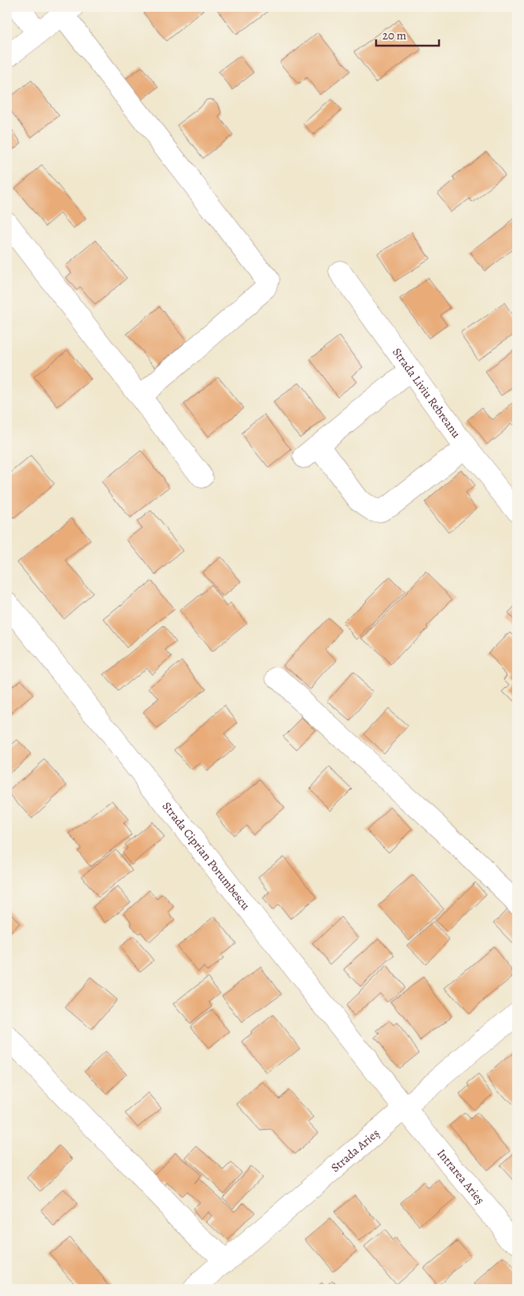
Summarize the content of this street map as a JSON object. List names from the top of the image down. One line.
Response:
{"streets":{"street":["Strada Liviu Rebreanu","Strada Ciprian Porumbescu","Strada Arieș","Intrarea Arieș"]},"crossings":[["Strada Ciprian Porumbescu","Strada Arieș"],["Strada Ciprian Porumbescu","Intrarea Arieș"],["Strada Arieș","Intrarea Arieș"]],"scale_bar":"20 m"}
